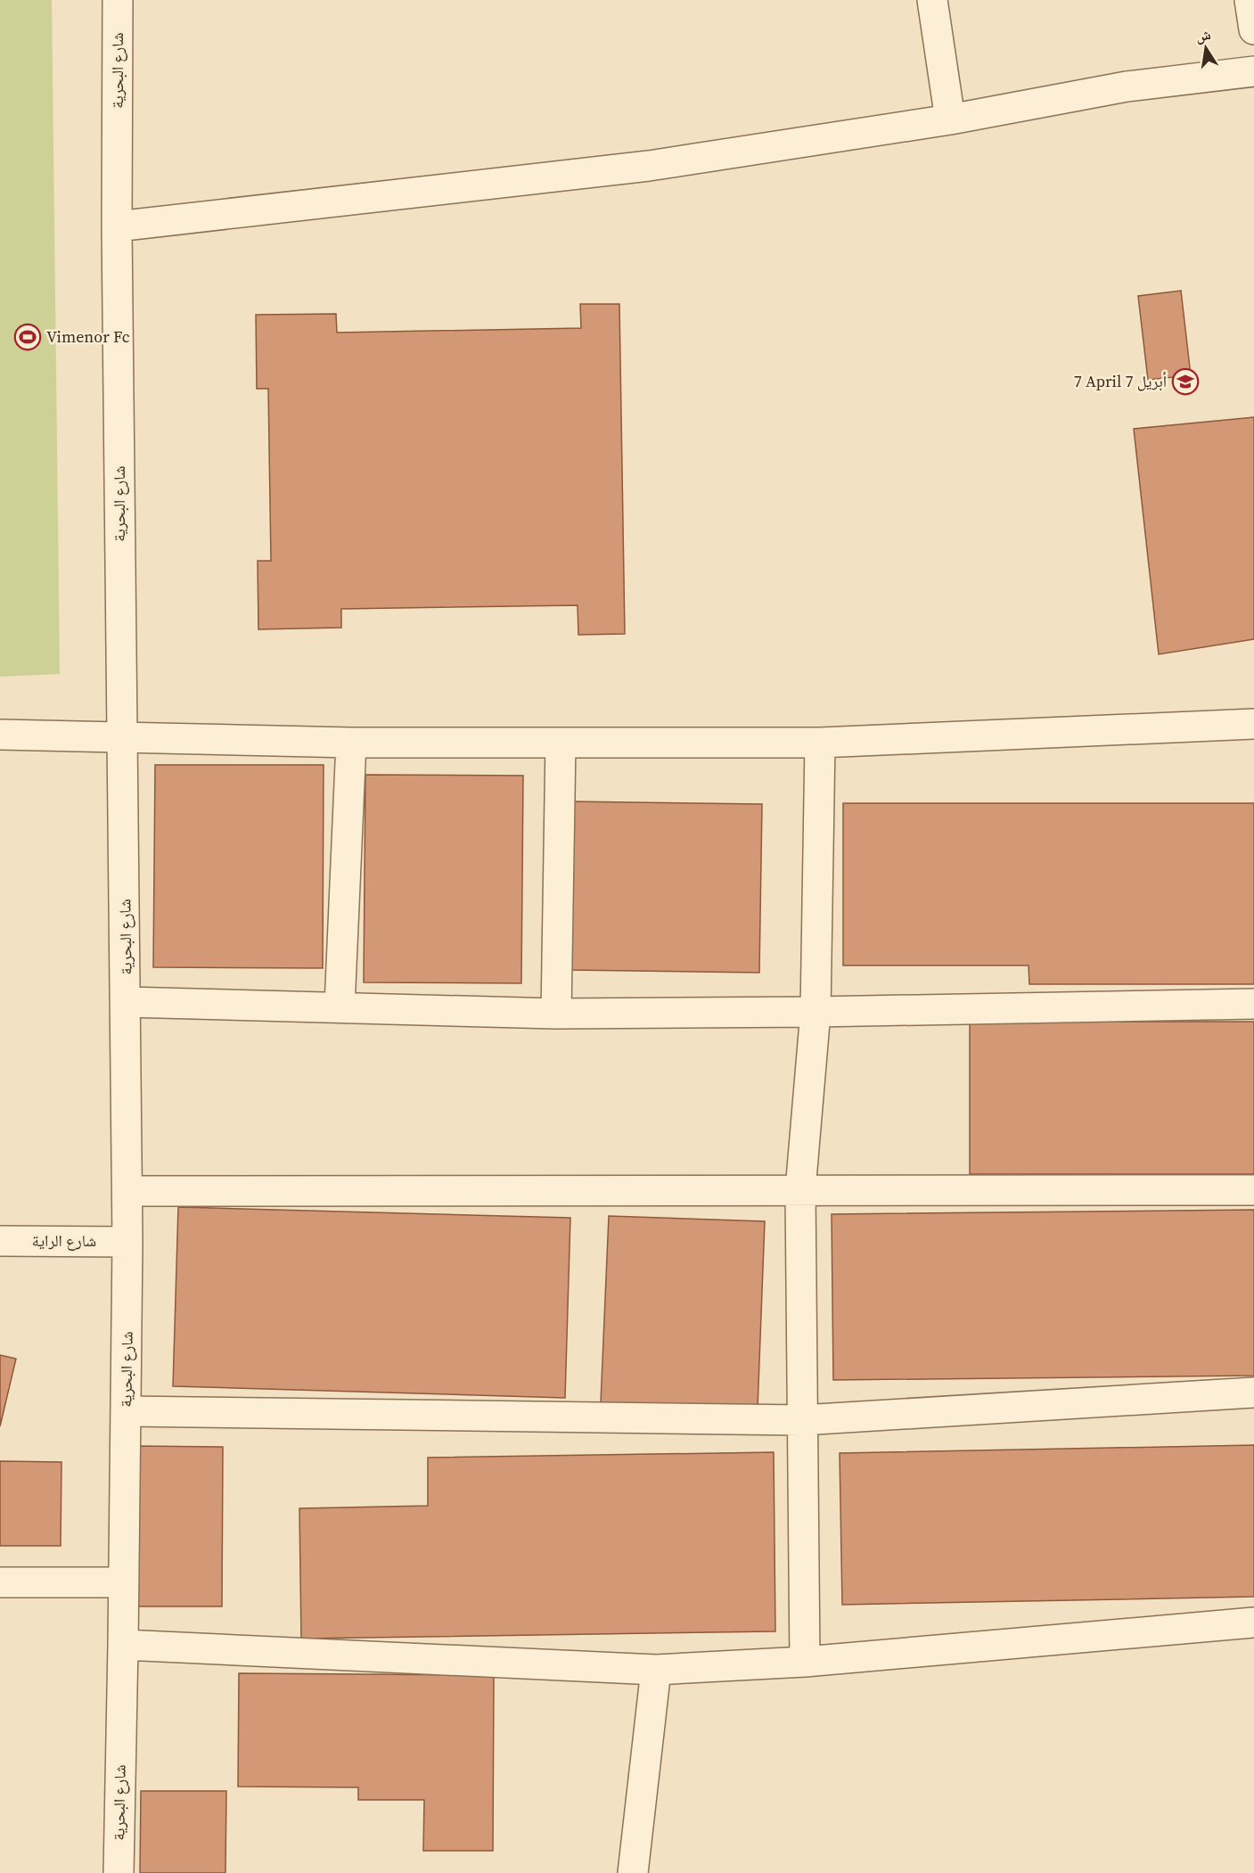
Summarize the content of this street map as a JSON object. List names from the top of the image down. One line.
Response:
{"streets":{"street":["شارع البحرية","شارع الراية"]},"crossings":[["شارع البحرية","شارع الراية"]],"places":{"sports":["Vimenor Fc"],"school or university":["7 April 7 أبريل"]},"north":"top"}
